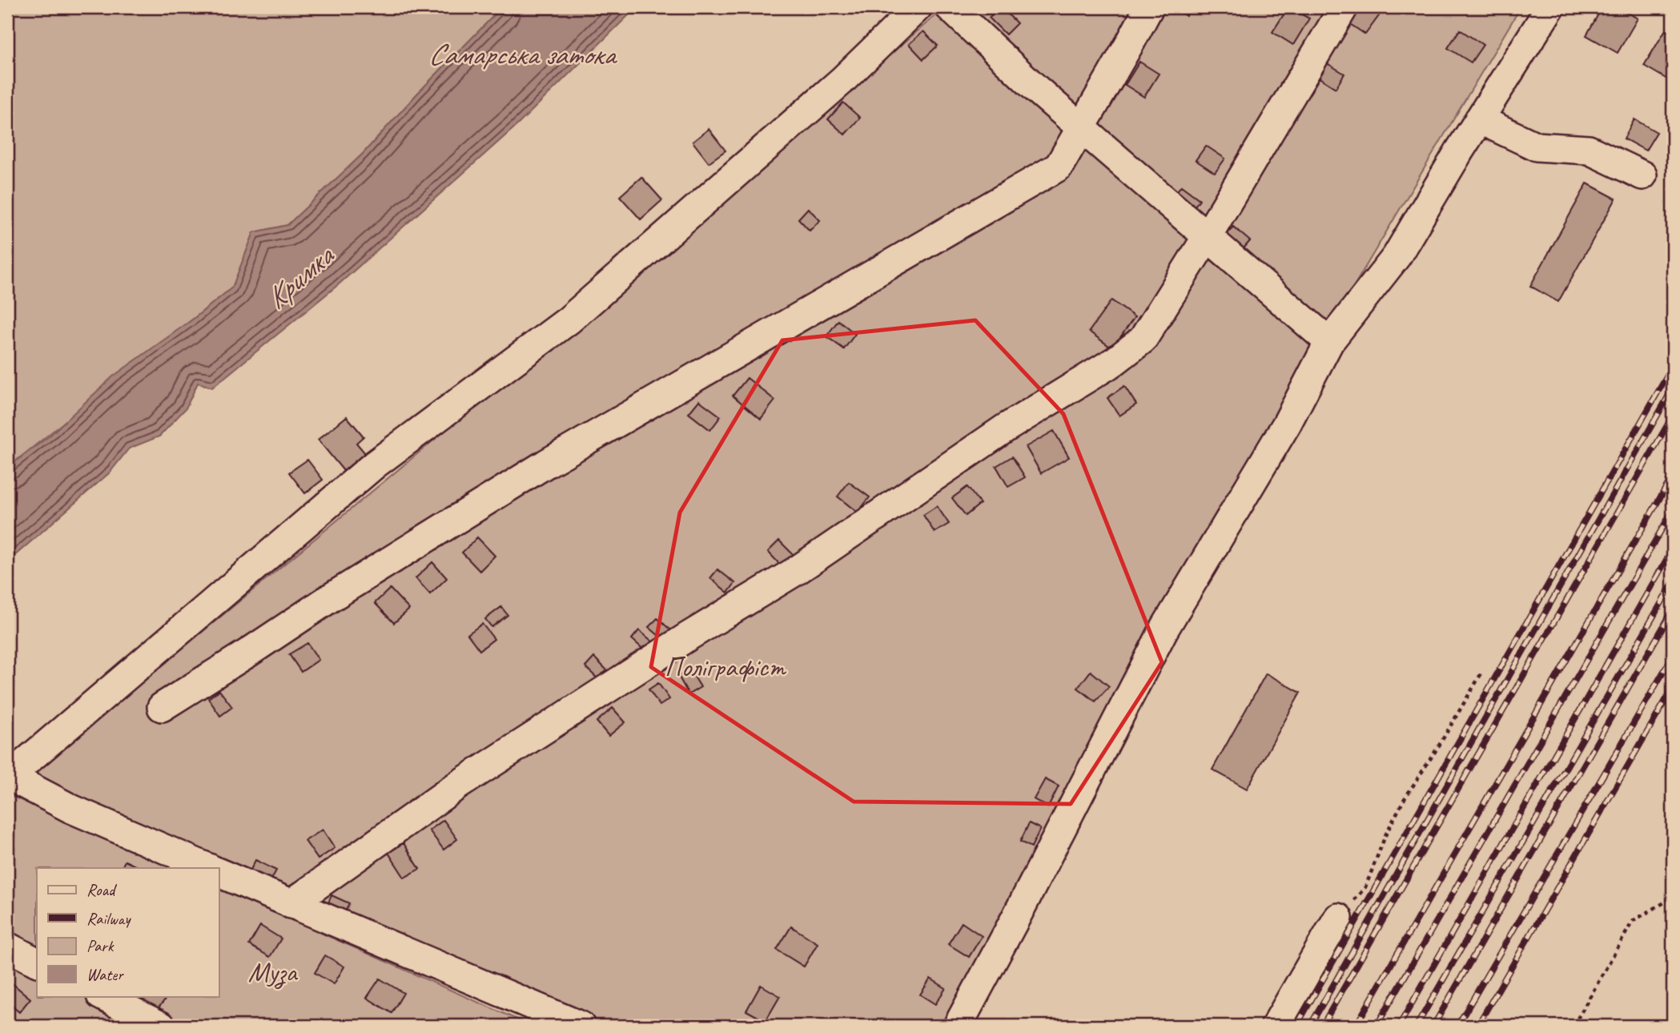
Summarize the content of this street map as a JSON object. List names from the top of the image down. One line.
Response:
{"water":["Самарська затока","Кримка"],"parks":["Поліграфіст","Муза"],"legend":["Road","Railway","Park","Water"]}
